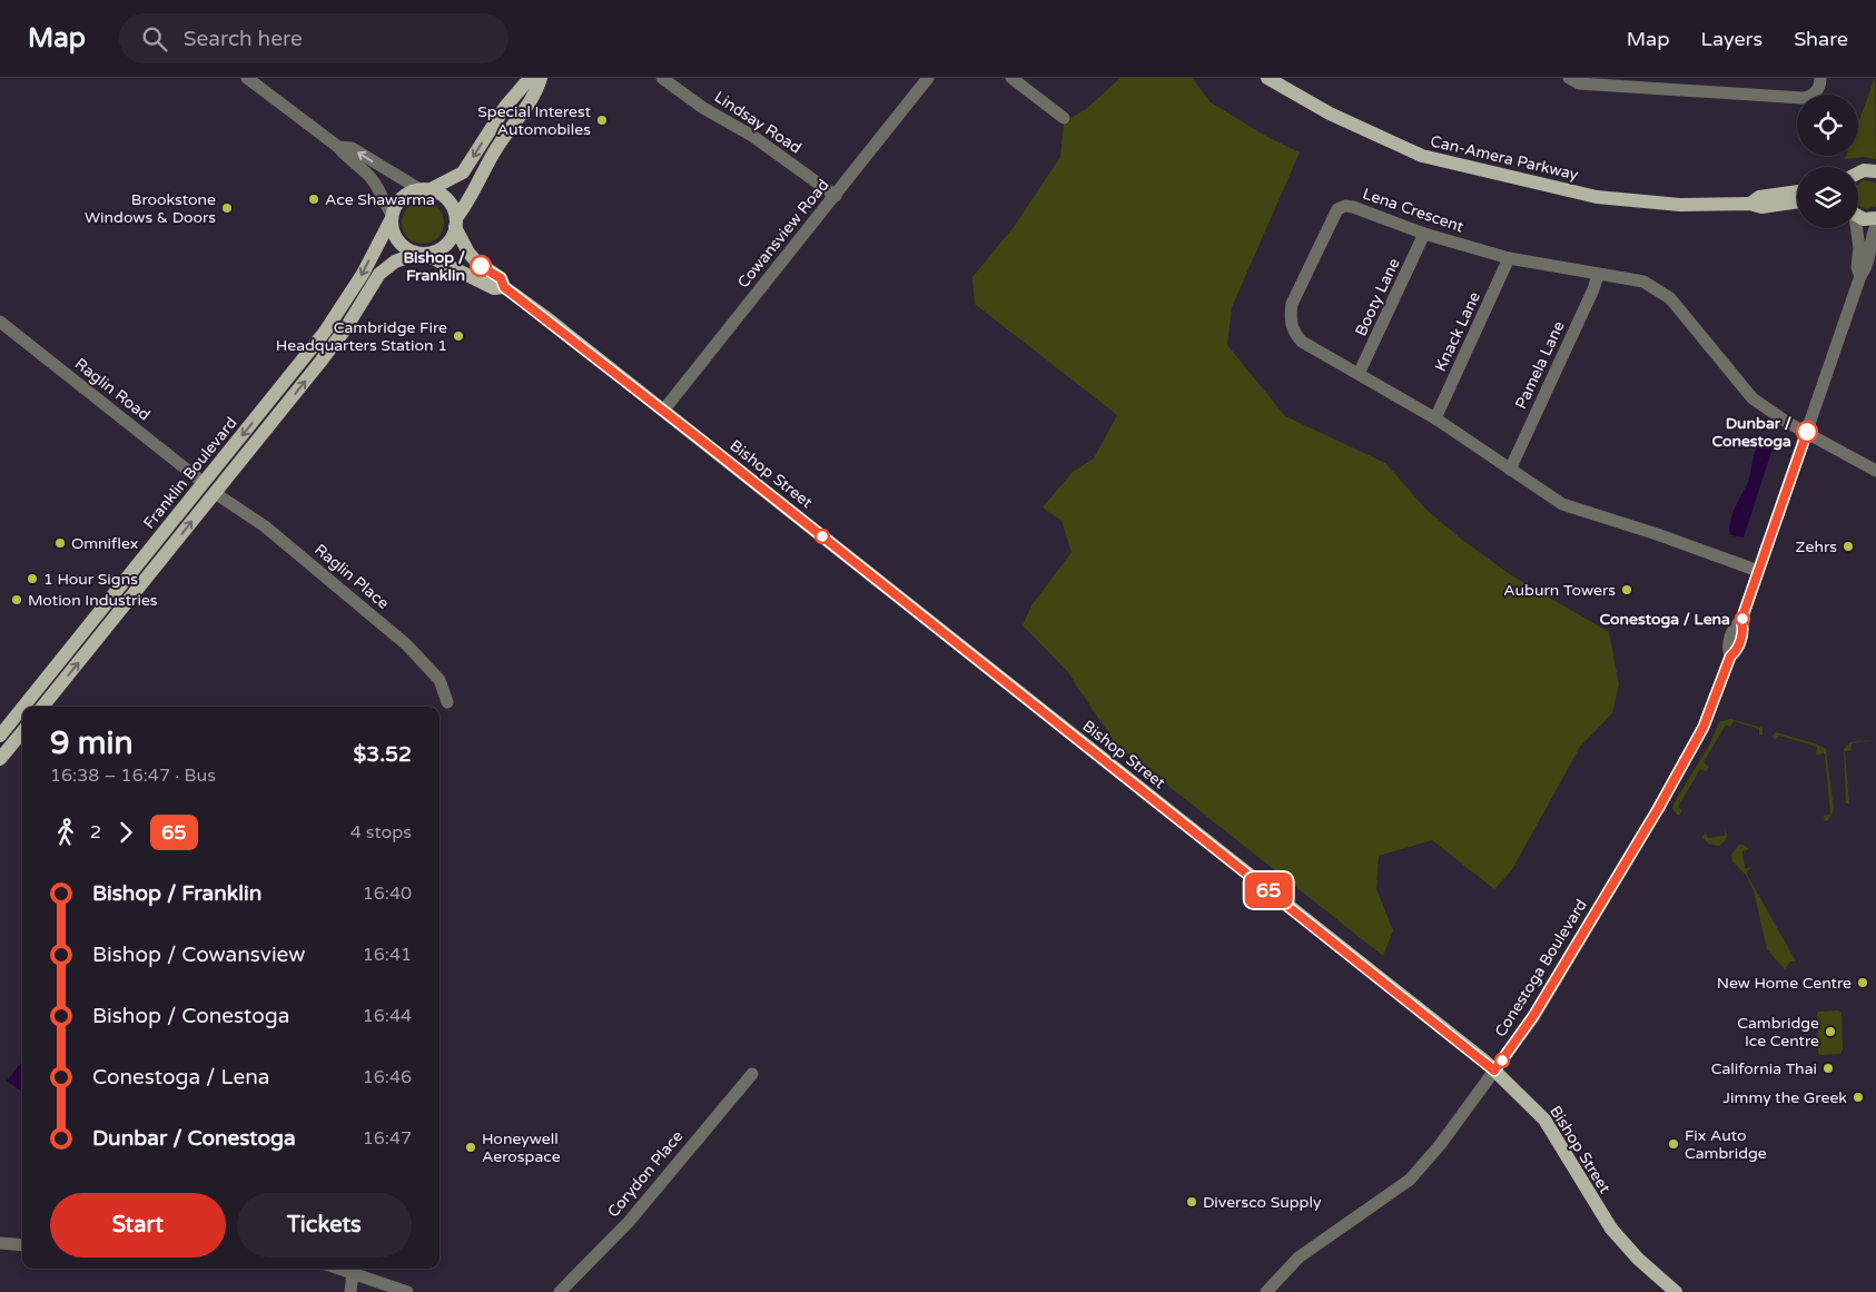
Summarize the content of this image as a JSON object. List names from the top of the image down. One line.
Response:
{"streets":{"main road":["Can-Amera Parkway","Franklin Boulevard","Bishop Street"],"street":["Lindsay Road","Lena Crescent","Cowansview Road","Booty Lane","Knack Lane","Pamela Lane","Raglin Road","Raglin Place","Conestoga Boulevard","Corydon Place"]},"crossings":[["Lindsay Road","Cowansview Road"],["Lena Crescent","Booty Lane"],["Lena Crescent","Knack Lane"],["Lena Crescent","Pamela Lane"],["Lena Crescent","Conestoga Boulevard"],["Cowansview Road","Bishop Street"],["Raglin Road","Franklin Boulevard"],["Franklin Boulevard","Bishop Street"],["Franklin Boulevard","Raglin Place"],["Bishop Street","Conestoga Boulevard"]],"places":["Special Interest Automobiles","Ace Shawarma","Brookstone Windows & Doors","Bishop / Franklin","Cambridge Fire Headquarters Station 1","Dunbar / Conestoga","Omniflex","Zehrs","1 Hour Signs","Auburn Towers","Motion Industries","Conestoga / Lena","New Home Centre","Cambridge Ice Centre","California Thai","Jimmy the Greek","Fix Auto Cambridge","Honeywell Aerospace","Diversco Supply"],"lines":["bus line 65"],"page":{"header":"Map","search":"Search here","nav":["Map","Layers","Share"],"on_map":"65","heading":["9 min","16:38 – 16:47 · Bus","$3.52"],"legs":["2","65","4 stops"],"list":[{"name":"Bishop / Franklin","value":"16:40"},{"name":"Bishop / Cowansview","value":"16:41"},{"name":"Bishop / Conestoga","value":"16:44"},{"name":"Conestoga / Lena","value":"16:46"},{"name":"Dunbar / Conestoga","value":"16:47"}],"buttons":["Start","Tickets"]}}
